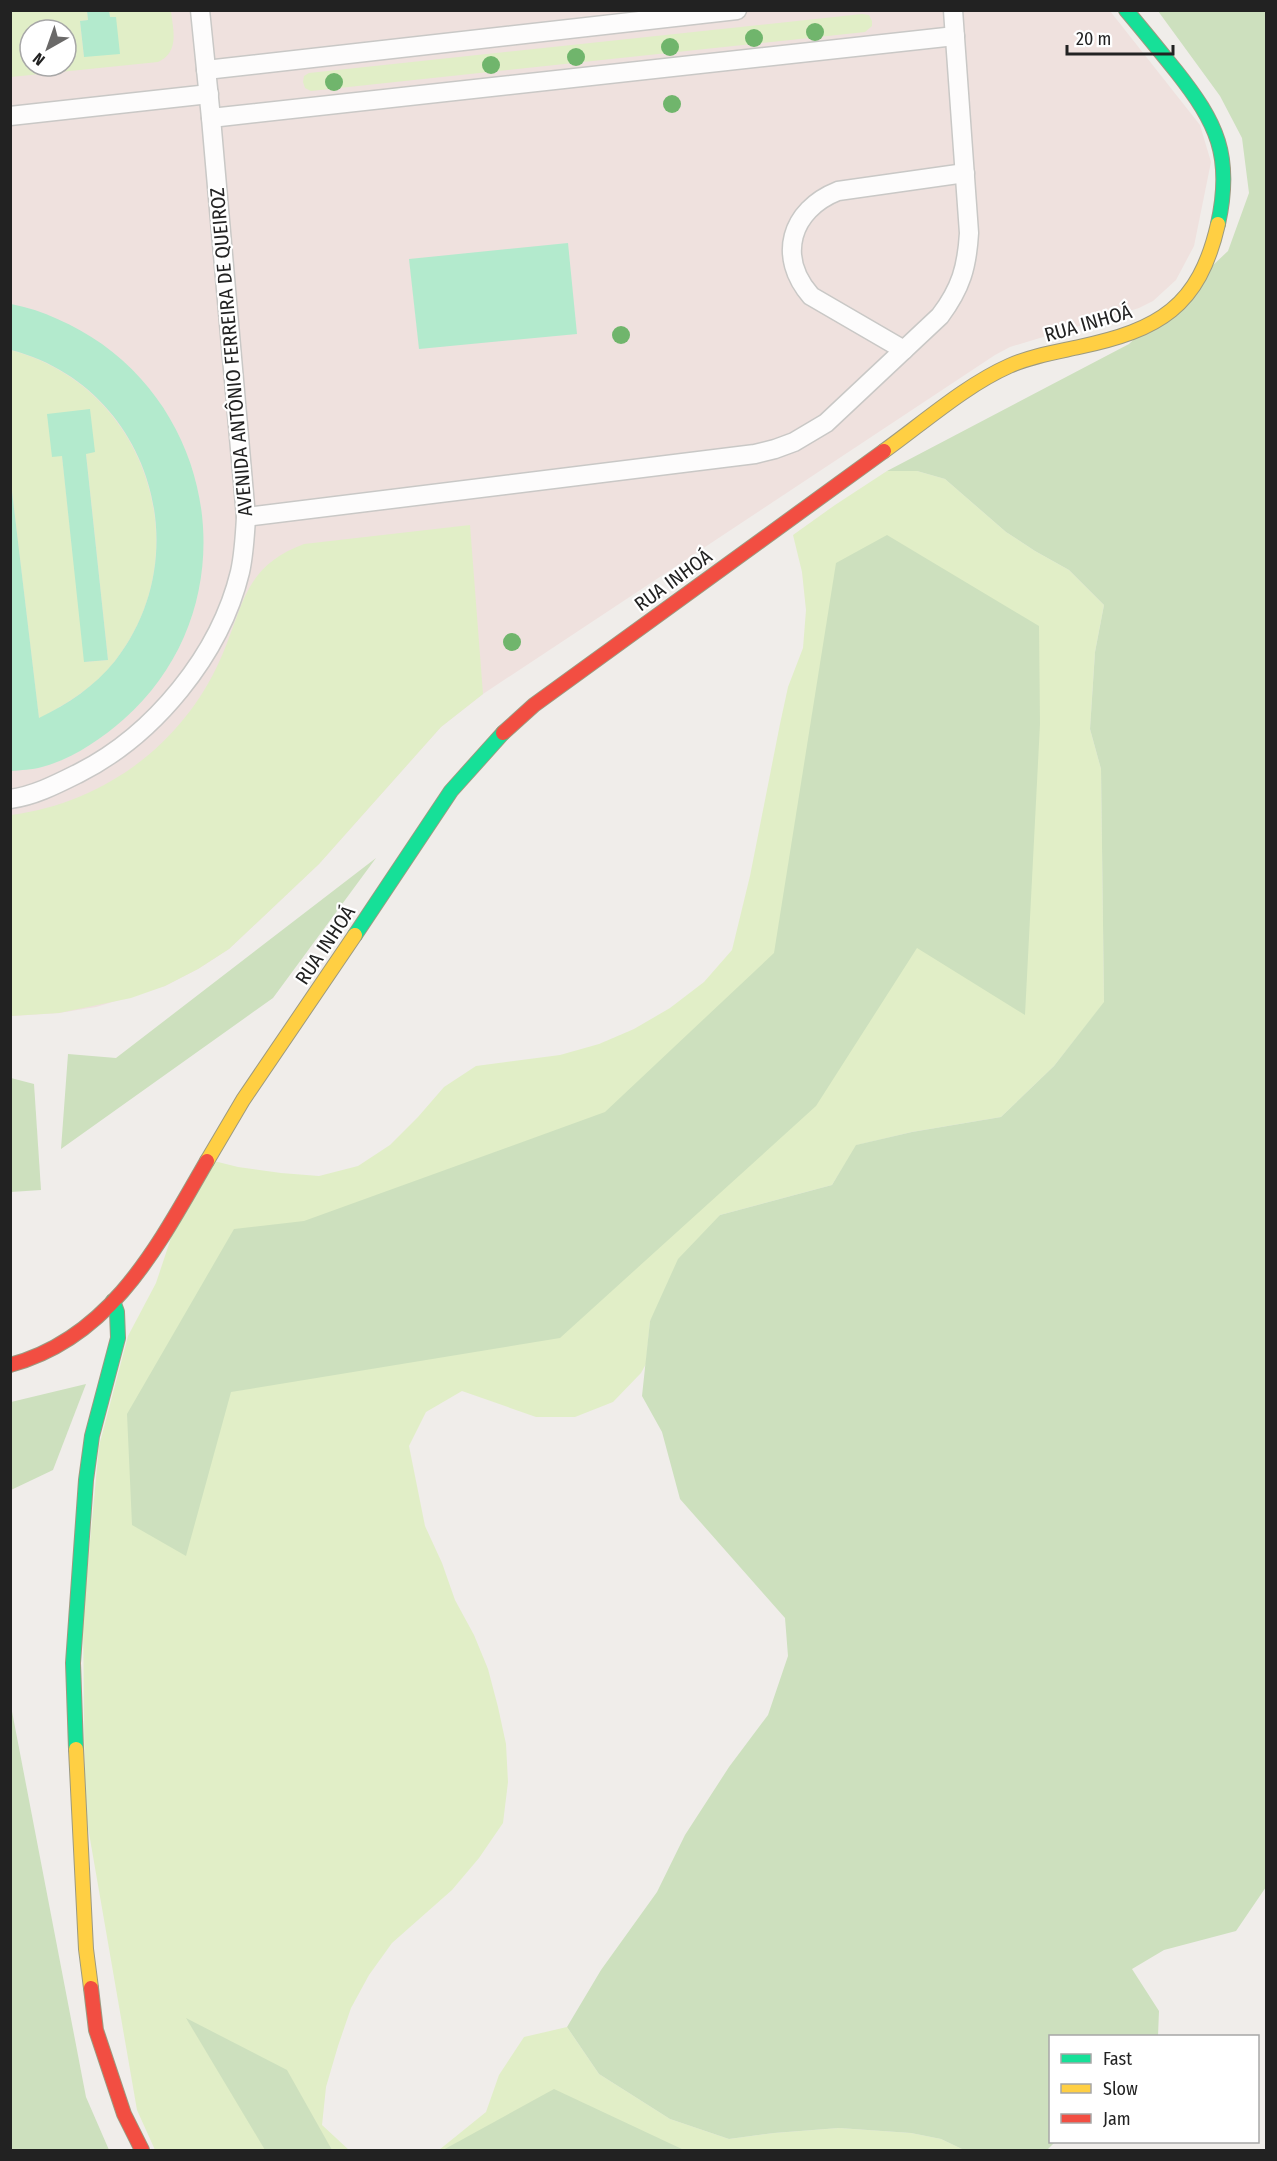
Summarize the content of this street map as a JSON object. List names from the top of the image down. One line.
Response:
{"streets":{"street":["RUA INHOÁ"],"lane":["AVENIDA ANTÔNIO FERREIRA DE QUEIROZ"]},"legend":["Fast","Slow","Jam"],"scale_bar":"20 m","north":"bottom left"}
